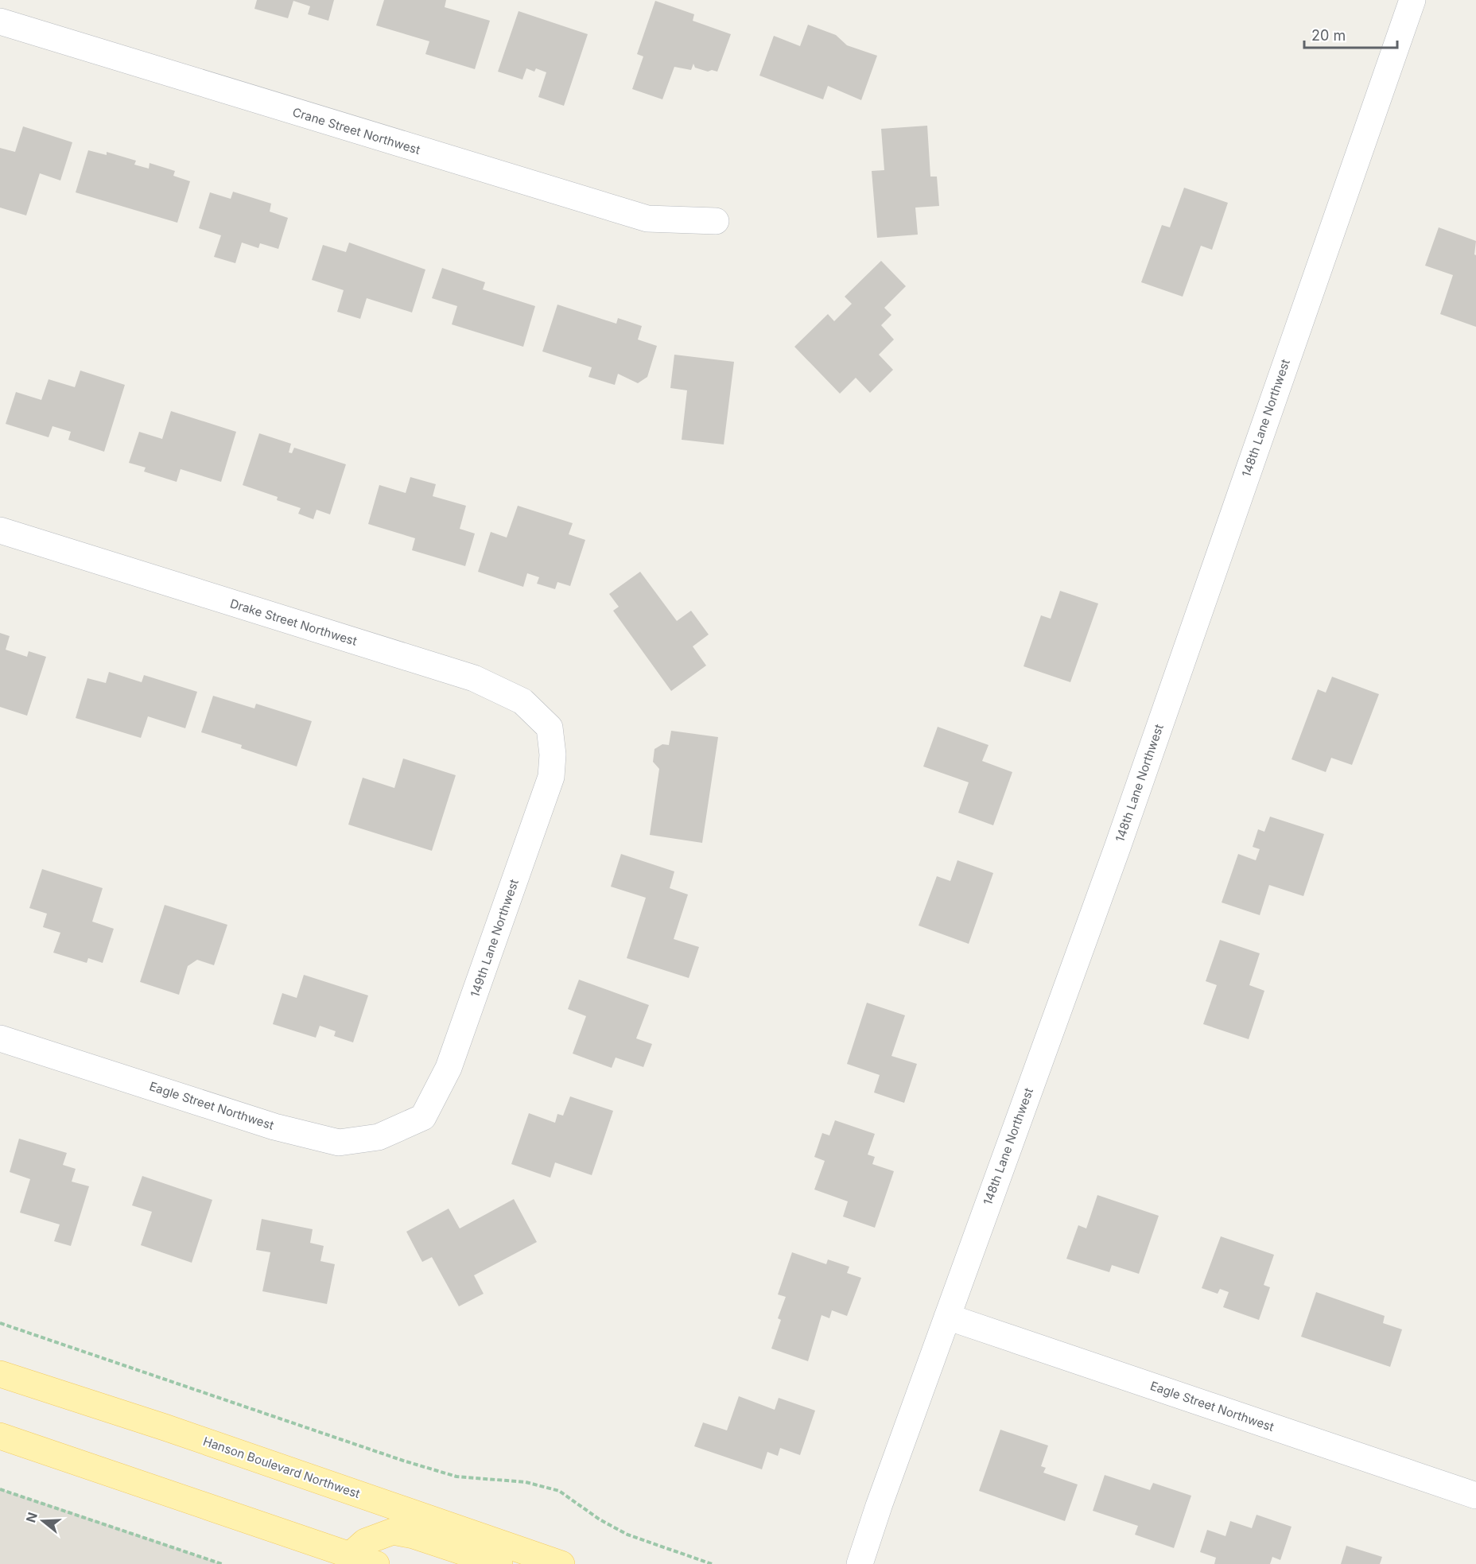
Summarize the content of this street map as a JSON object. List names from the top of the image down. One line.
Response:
{"streets":{"main road":["Hanson Boulevard Northwest"],"street":["Crane Street Northwest","148th Lane Northwest","Drake Street Northwest","149th Lane Northwest","Eagle Street Northwest"]},"crossings":[["148th Lane Northwest","Eagle Street Northwest"],["Drake Street Northwest","149th Lane Northwest"],["149th Lane Northwest","Eagle Street Northwest"]],"scale_bar":"20 m","north":"left"}
